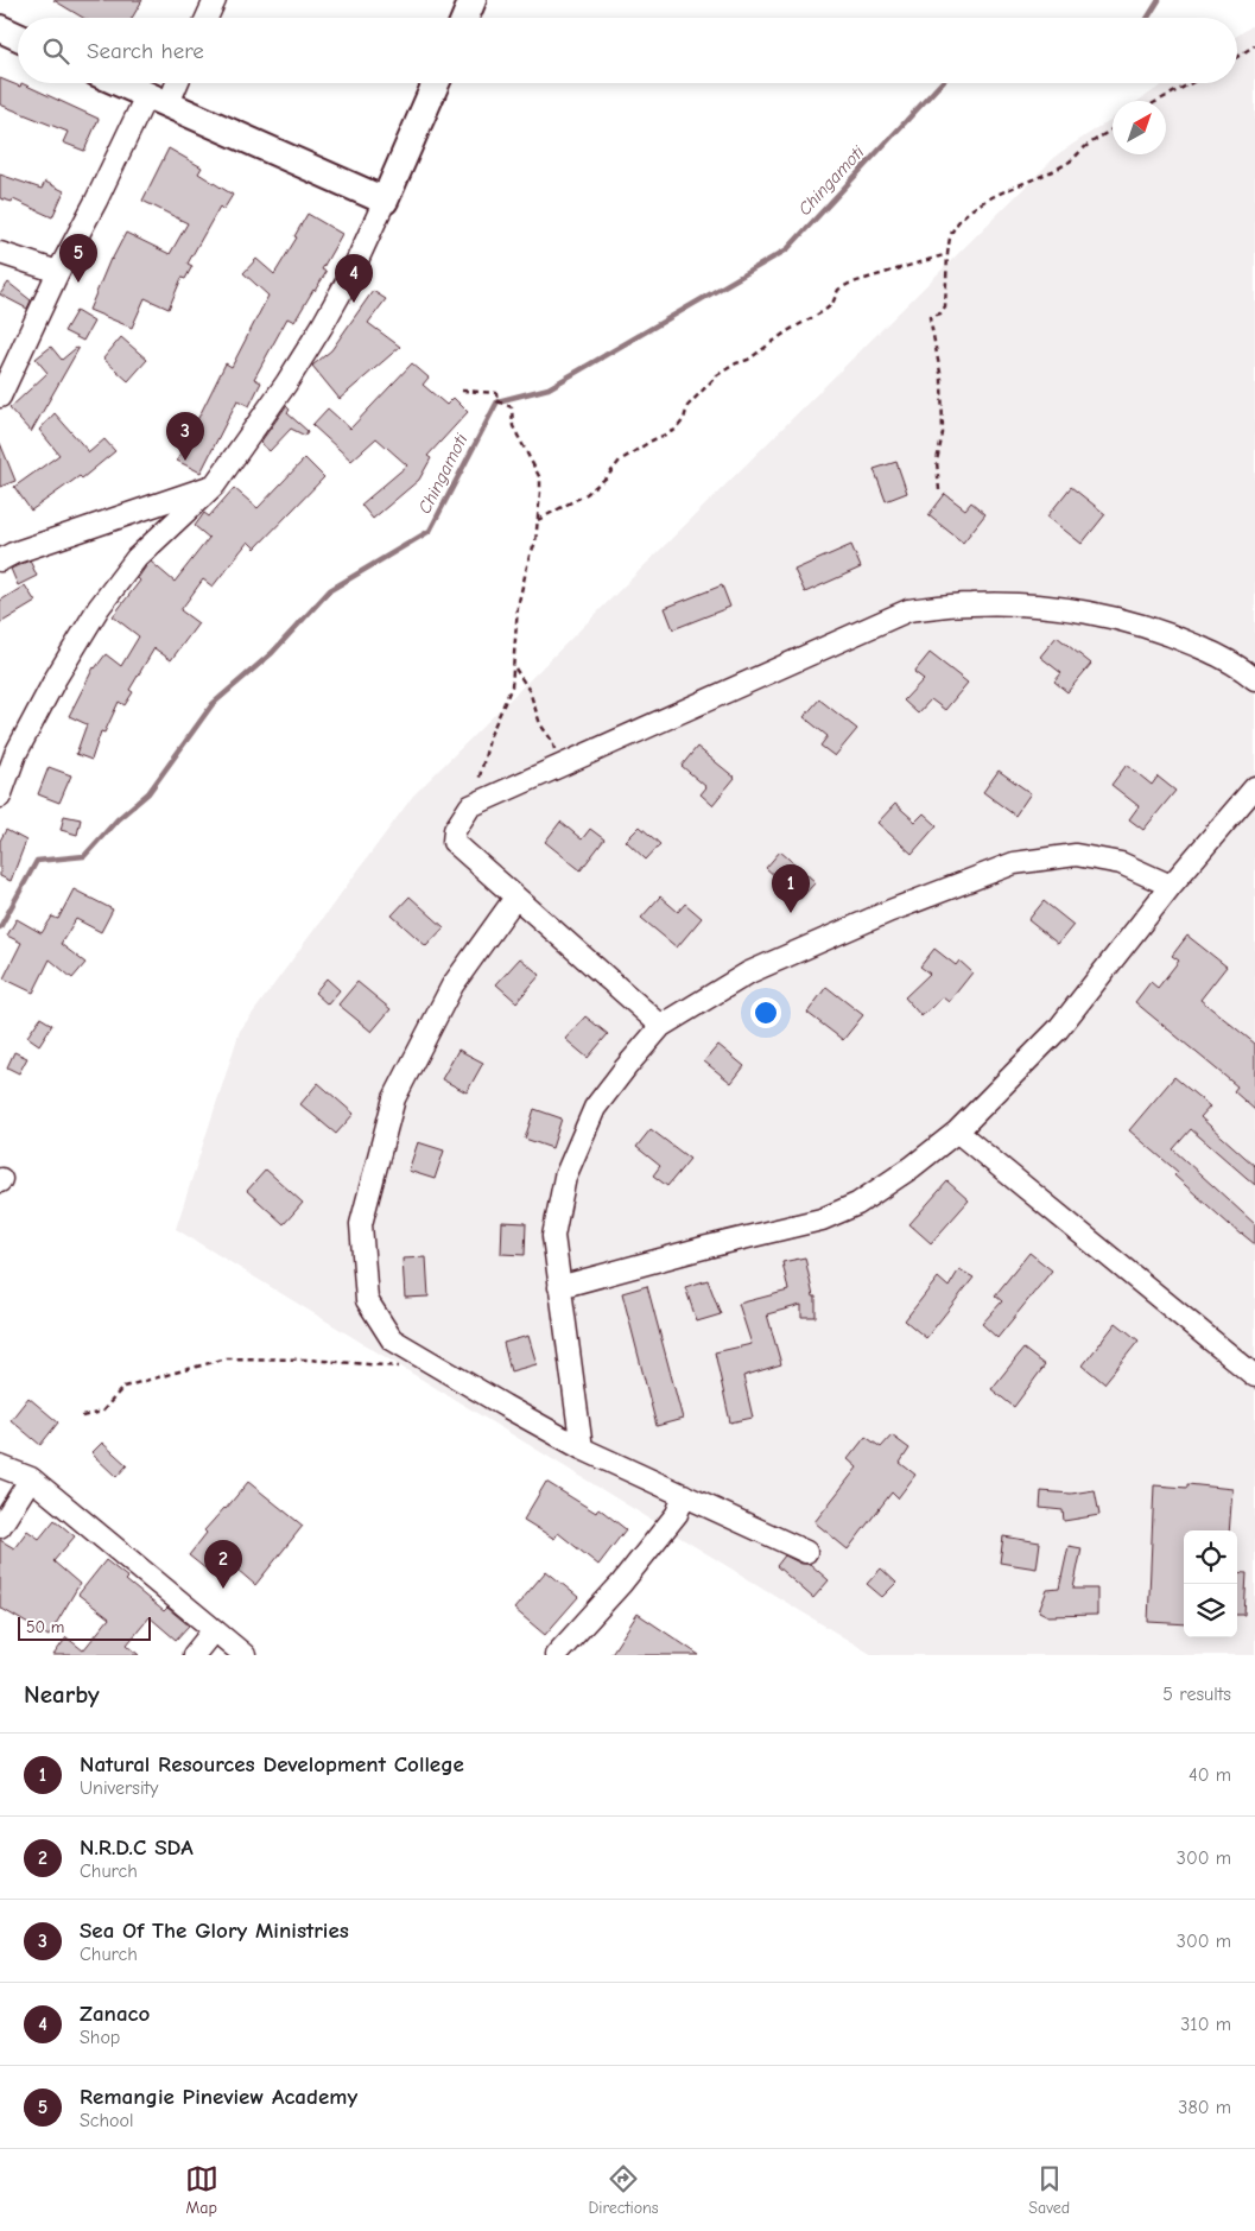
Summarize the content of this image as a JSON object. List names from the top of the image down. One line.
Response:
{"water":["Chingamoti"],"scale_bar":"50 m","north":"top right","page":{"search":"Search here","pins":["5","4","3","1","2"],"scale":"50 m","heading":["Nearby","5 results"],"list":[{"mark":"1","name":"Natural Resources Development College","note":"University","value":"40 m"},{"mark":"2","name":"N.R.D.C SDA","note":"Church","value":"300 m"},{"mark":"3","name":"Sea Of The Glory Ministries","note":"Church","value":"300 m"},{"mark":"4","name":"Zanaco","note":"Shop","value":"310 m"},{"mark":"5","name":"Remangie Pineview Academy","note":"School","value":"380 m"}],"nav":["Map","Directions","Saved"]}}
